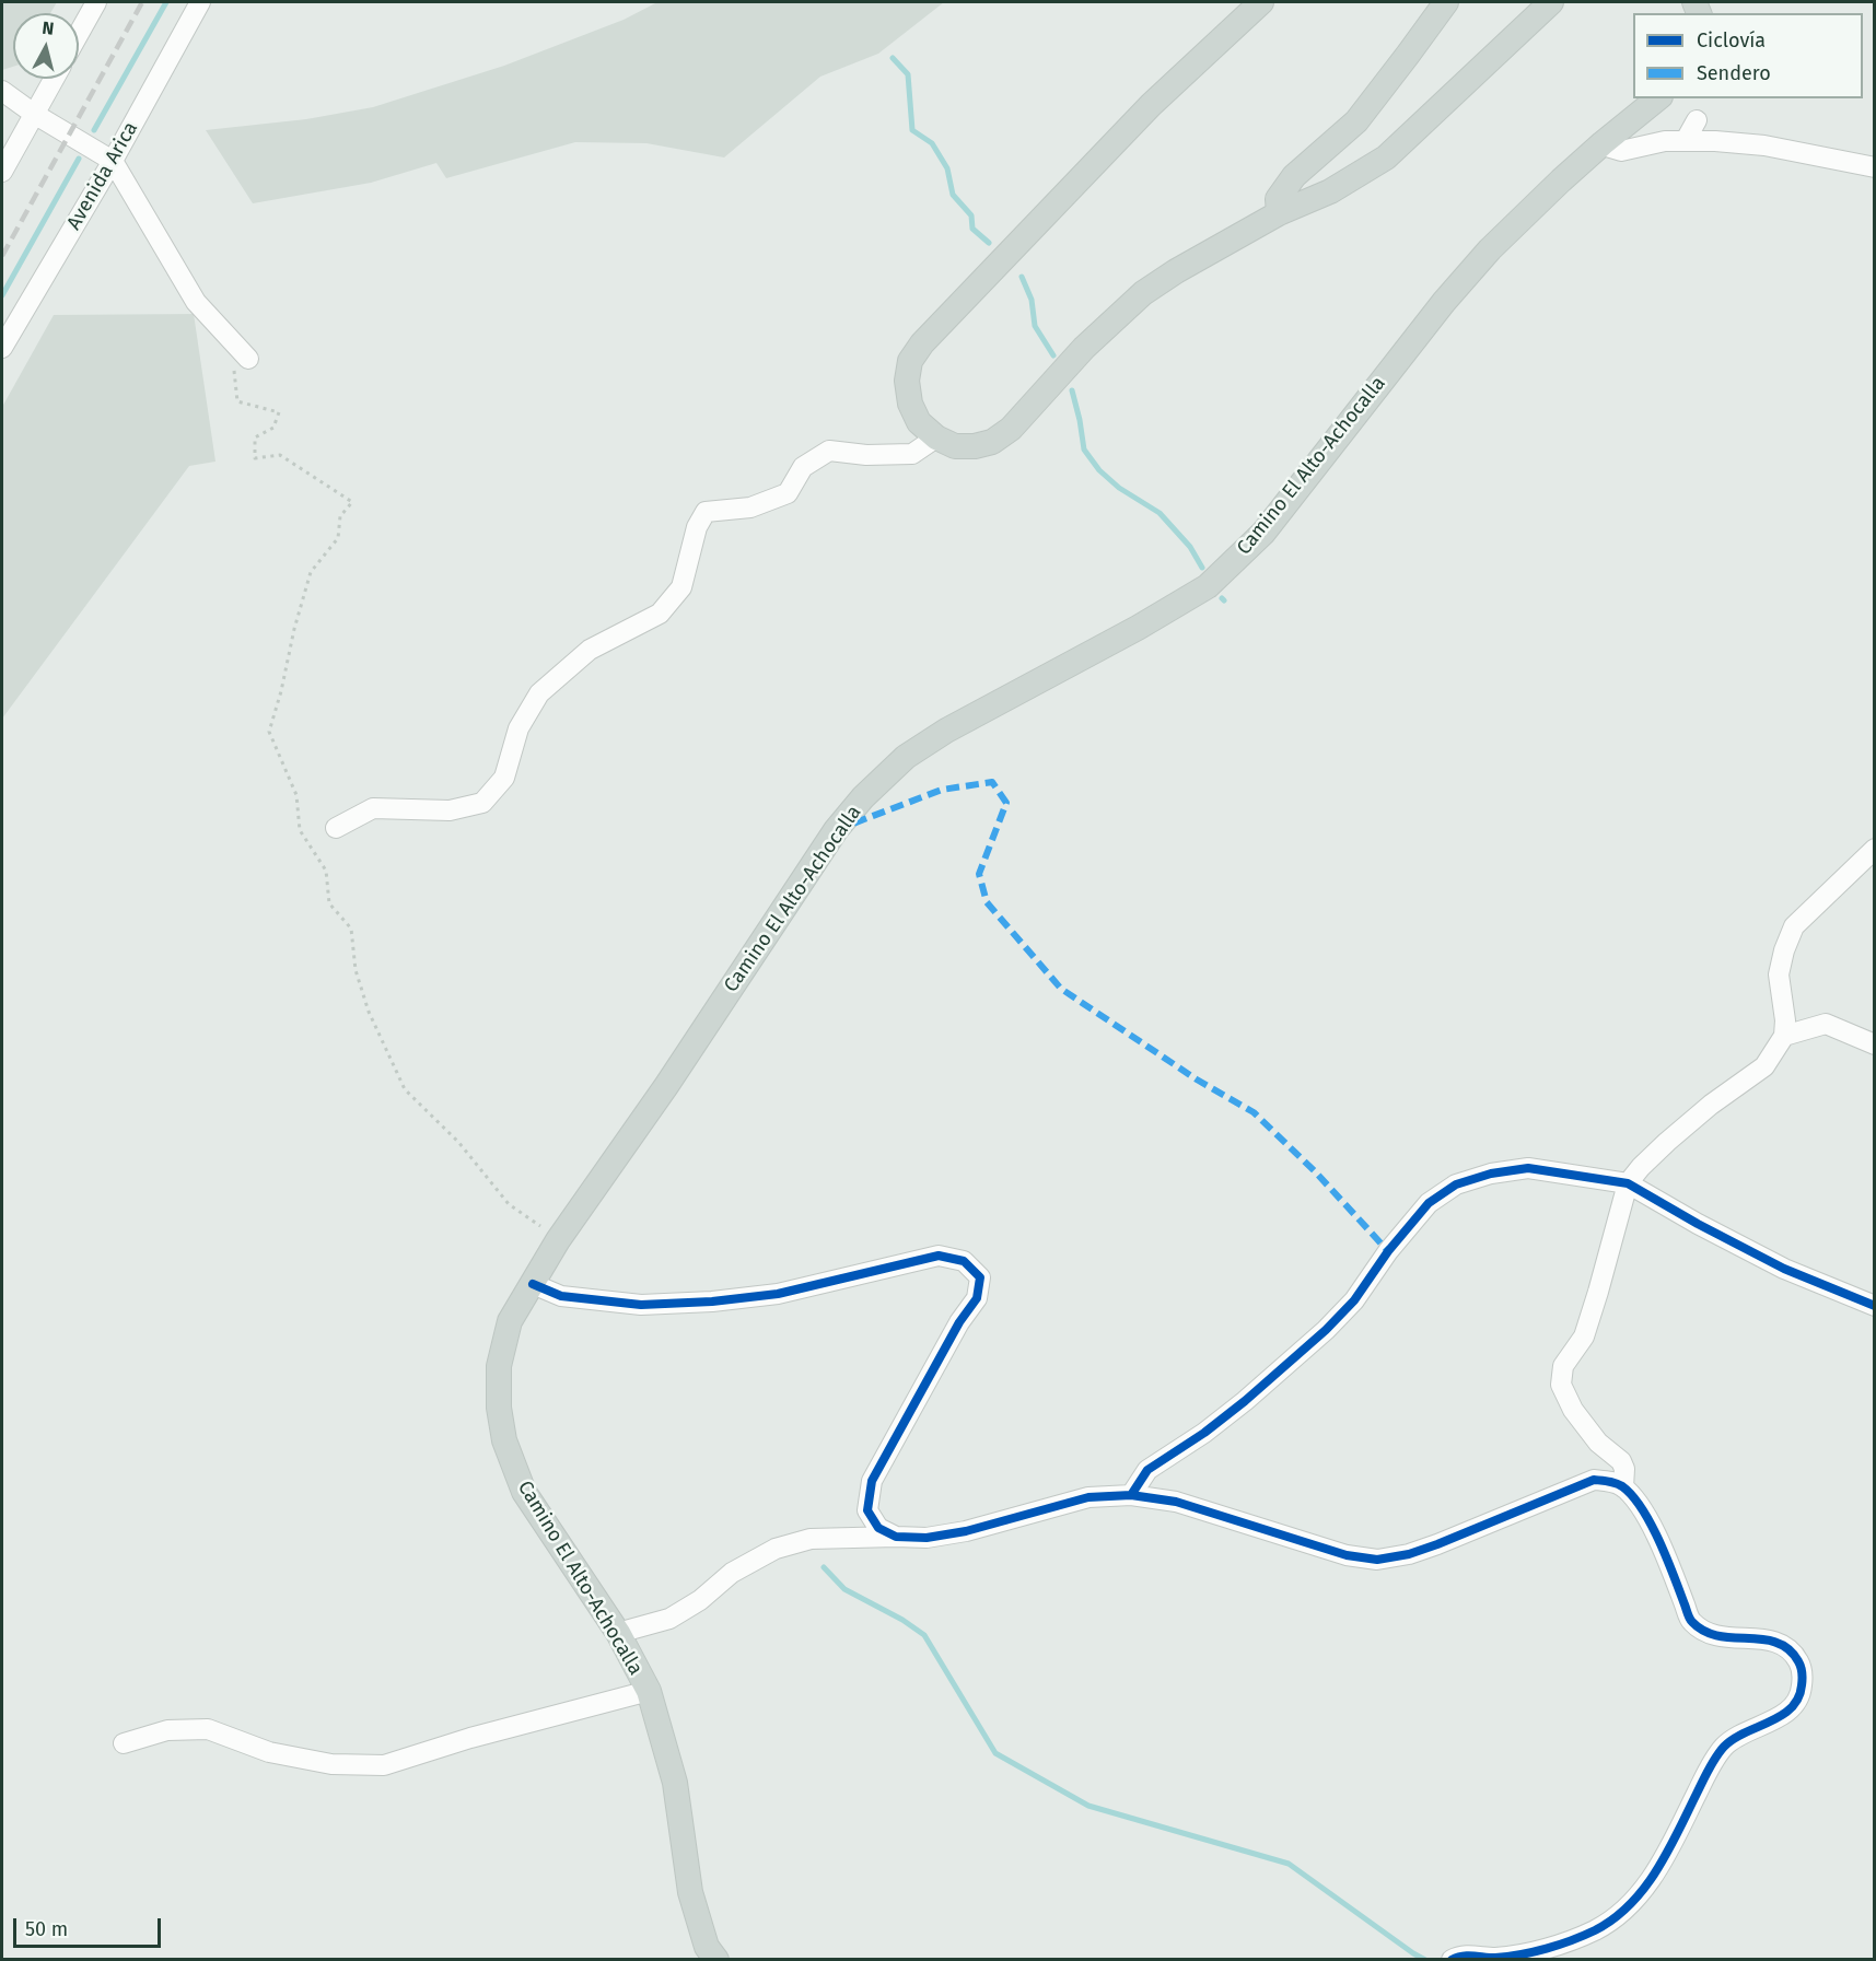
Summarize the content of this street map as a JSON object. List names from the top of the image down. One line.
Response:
{"streets":{"main road":["Camino El Alto-Achocalla"],"street":["Avenida Arica"]},"legend":["Ciclovía","Sendero"],"scale_bar":"50 m","north":"top"}
